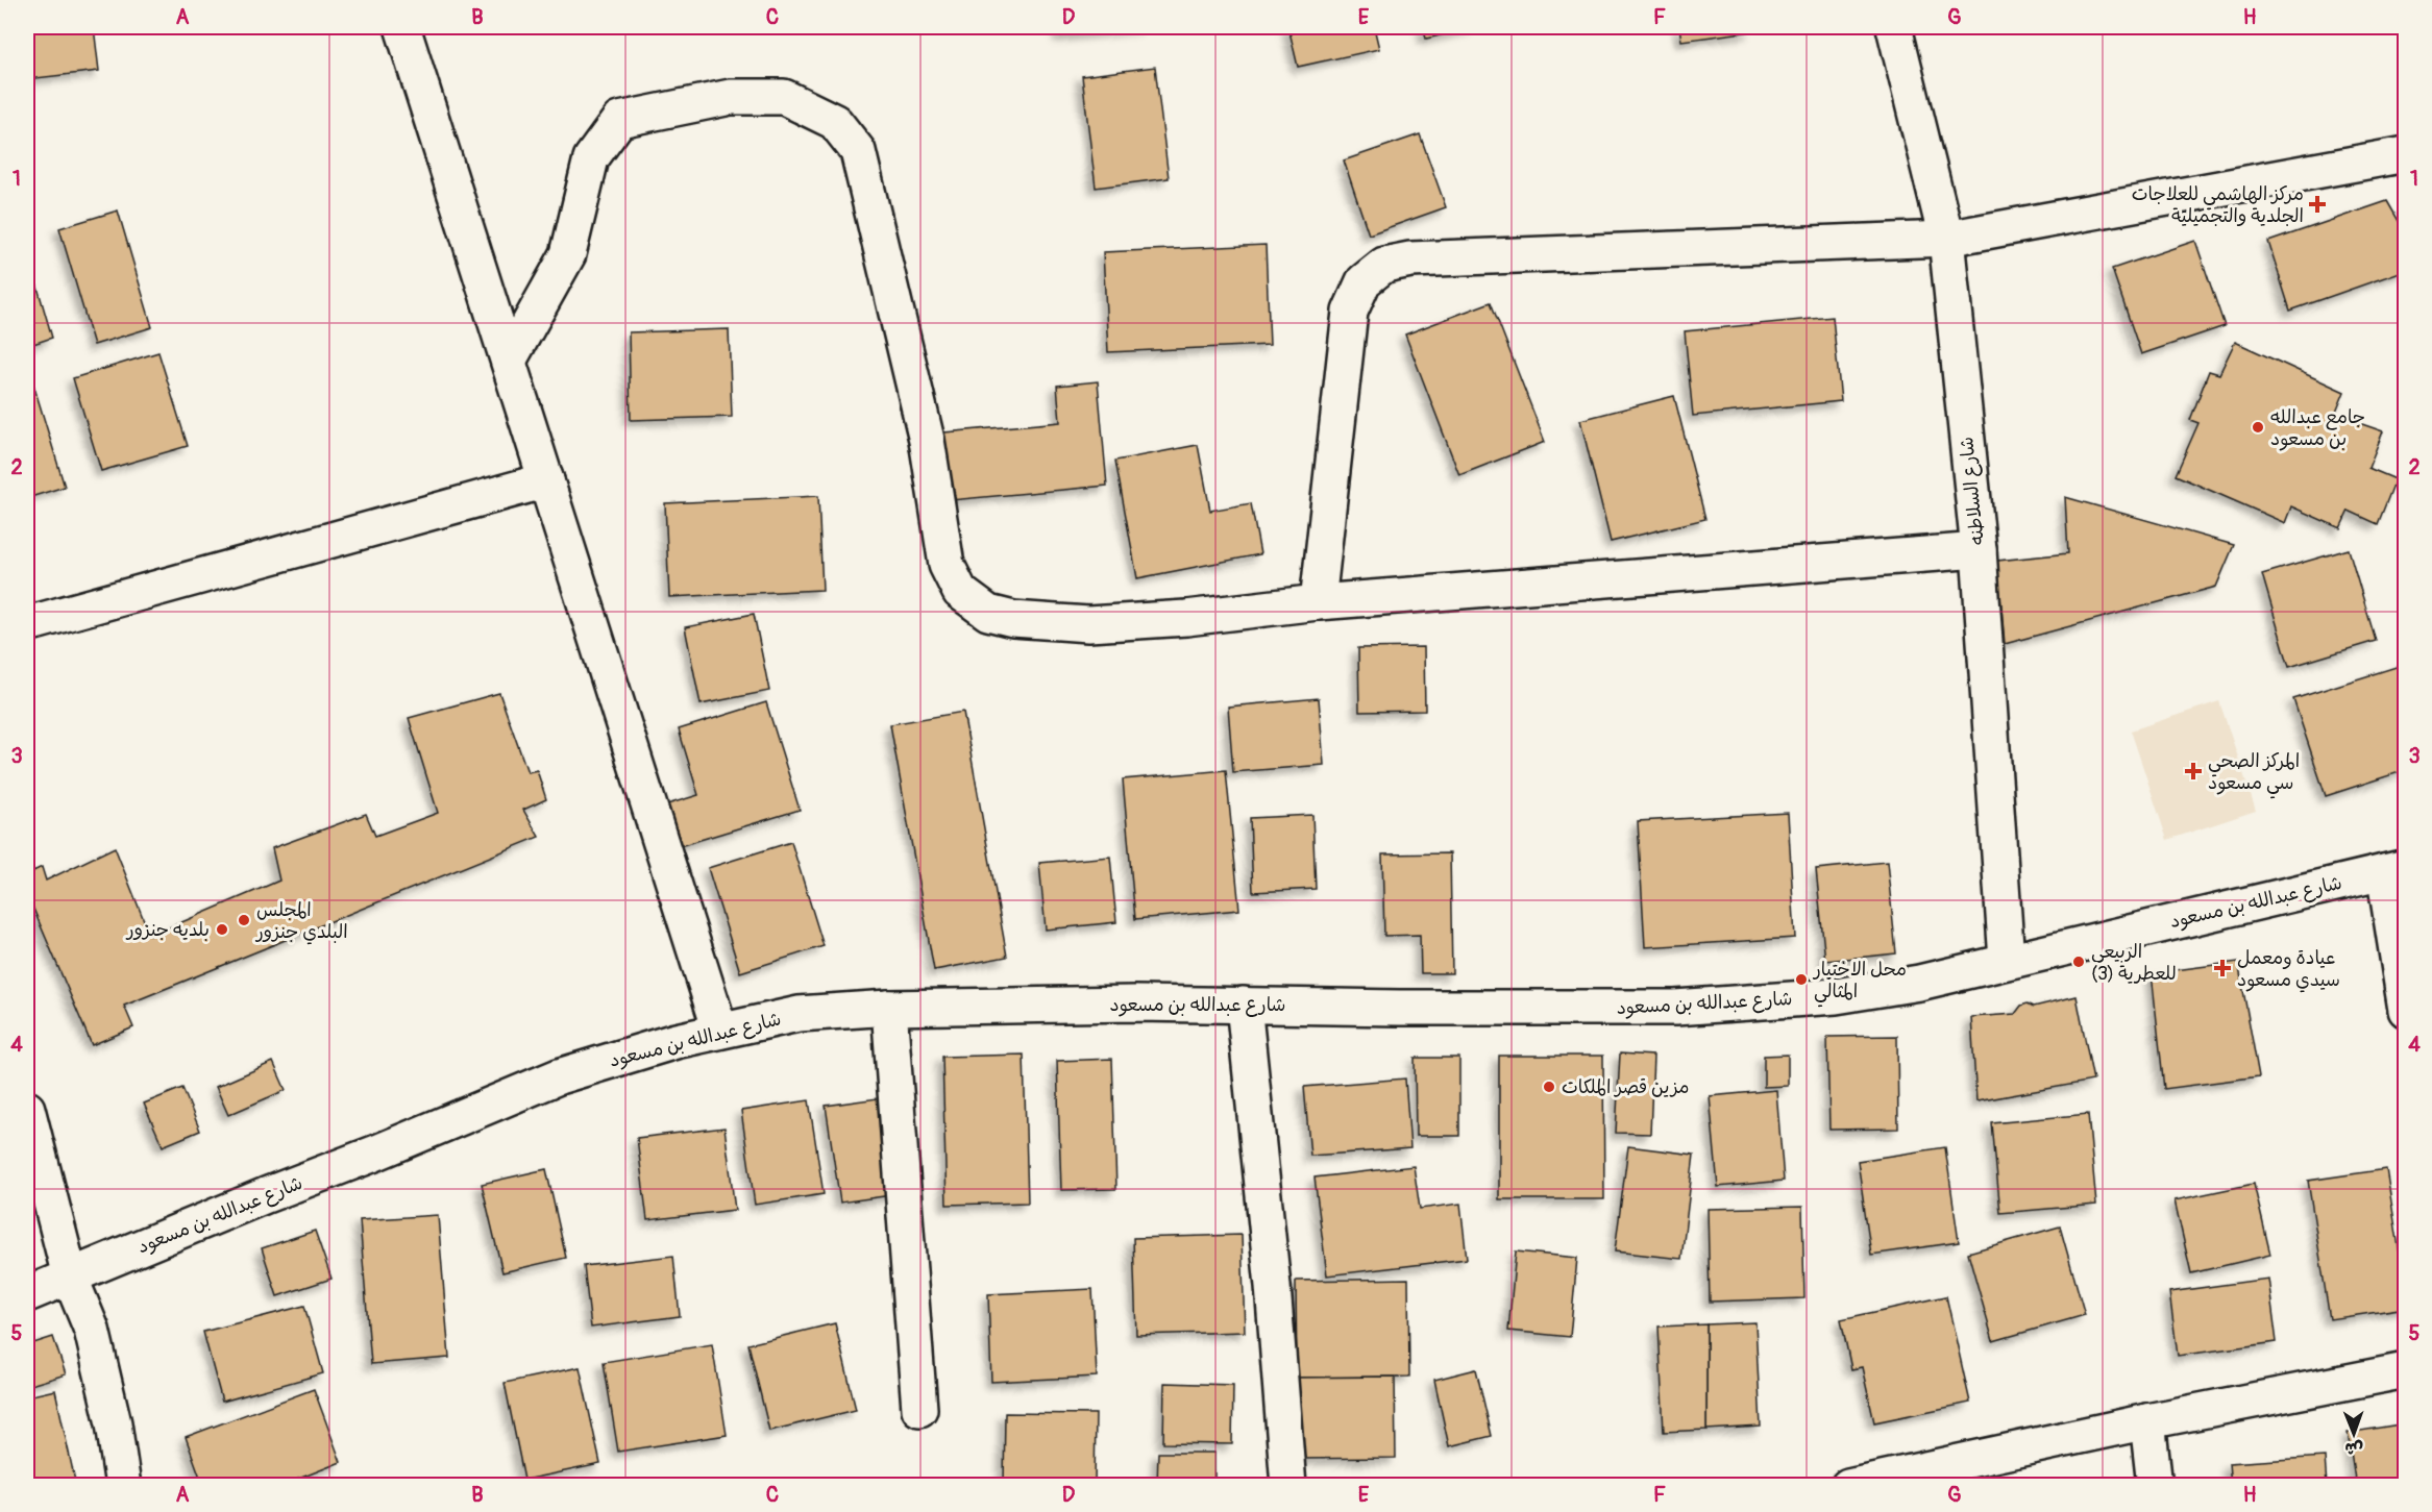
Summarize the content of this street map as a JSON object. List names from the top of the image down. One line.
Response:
{"streets":{"street":["شارع السلاطنه","شارع عبدالله بن مسعود"]},"crossings":[["شارع السلاطنه","شارع عبدالله بن مسعود"]],"places":{"health":["مركز الهاشمي للعلاجات الجلدية والتجميلية","المركز الصحي سي مسعود","عيادة ومعمل سيدي مسعود"],"other":["جامع عبدالله بن مسعود","المجلس البلدي جنزور","بلديه جنزور","الربيعي (3) للعطرية","محل الاختيار المثالي","مزين قصر الملكات"]},"north":"bottom","grid":{"columns":["A","B","C","D","E","F","G","H"],"rows":["1","2","3","4","5"]}}
